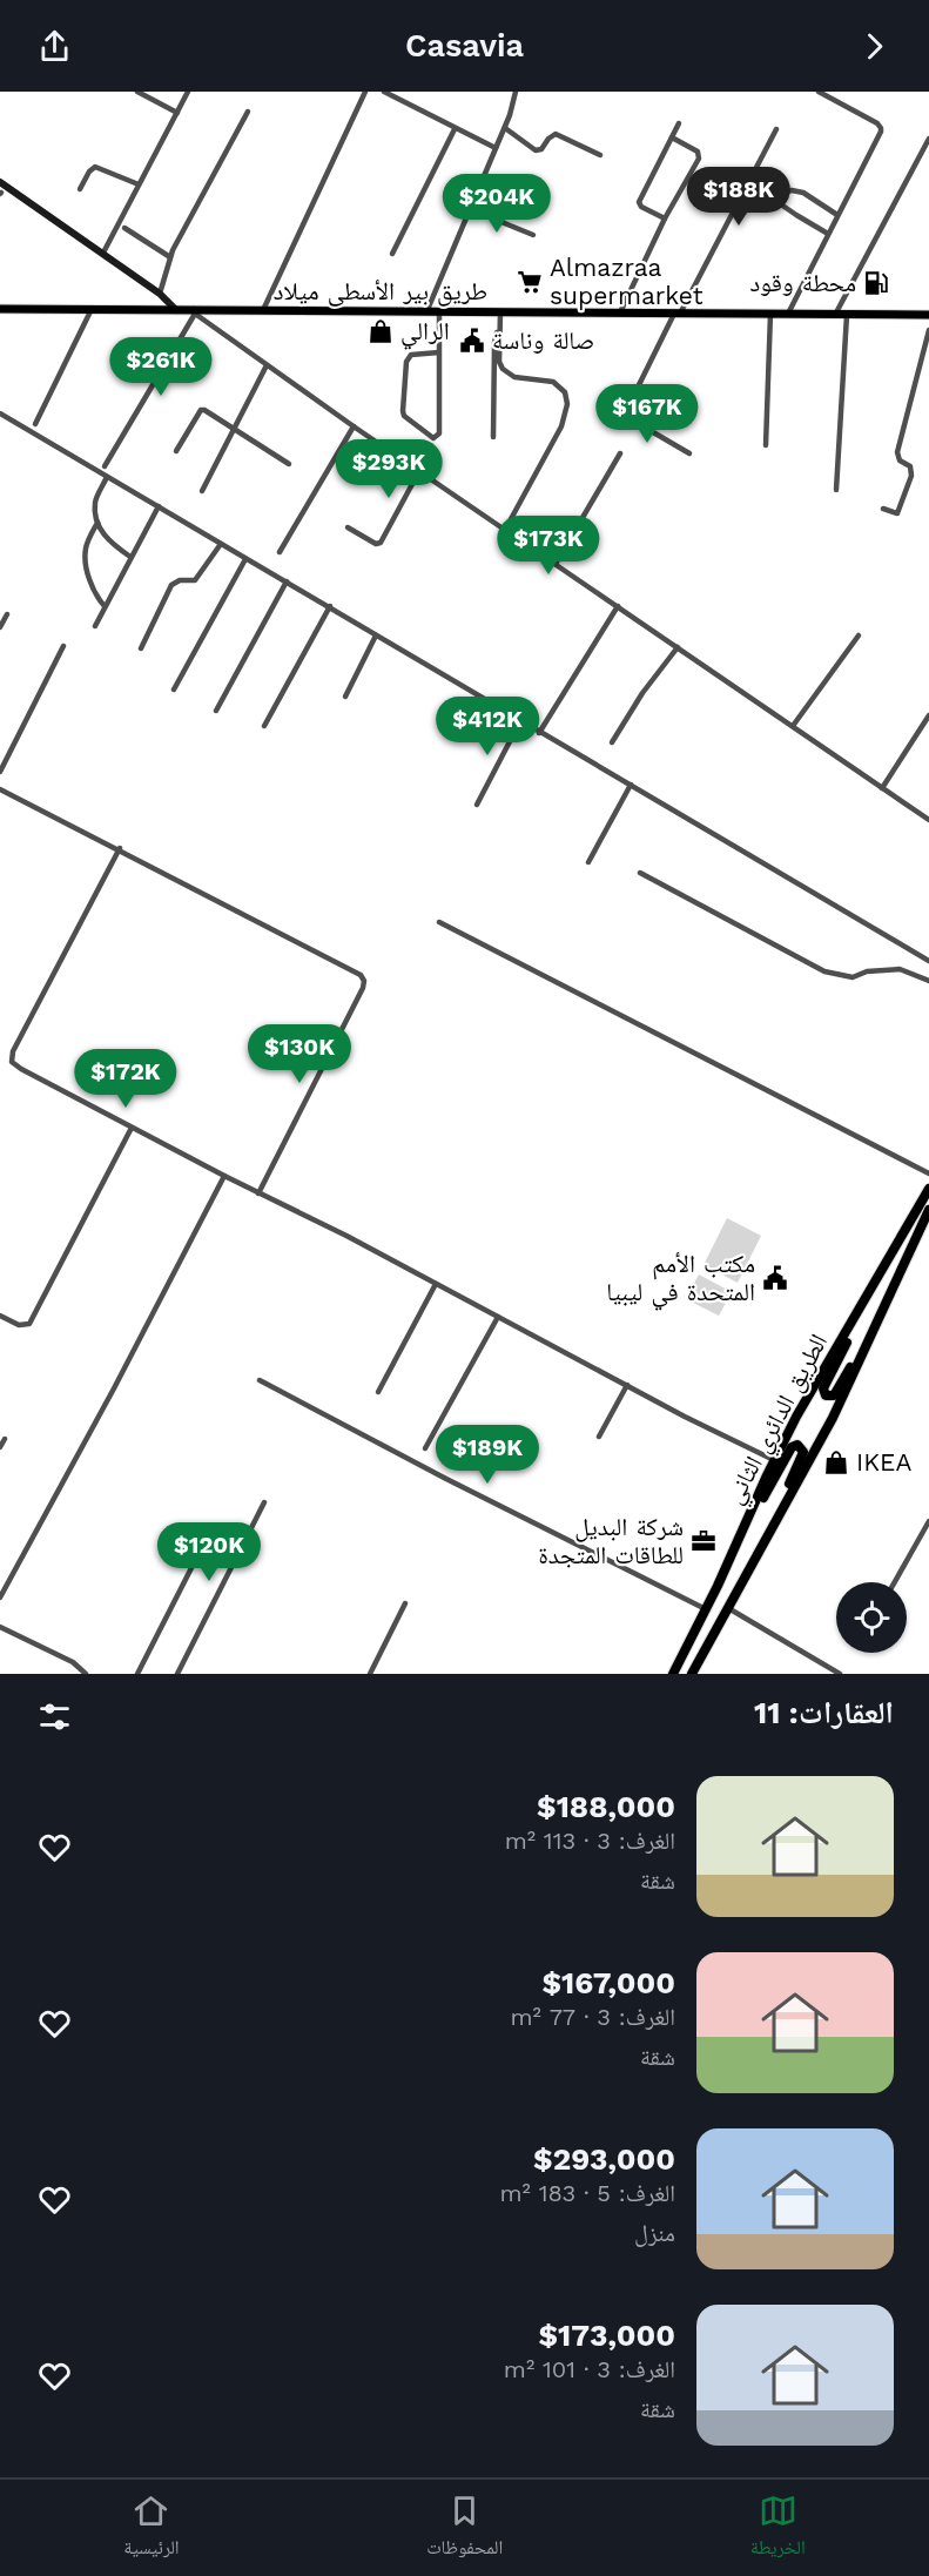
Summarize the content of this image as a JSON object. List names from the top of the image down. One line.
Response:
{"streets":{"highway":["الطريق الدائري الثاني"],"main road":["طريق بير الأسطى ميلاد"]},"places":{"supermarket":["Almazraa supermarket"],"fuel station":["محطة وقود"],"shop":["الرالي","IKEA"],"public building":["صالة وناسة","مكتب الأمم المتحدة في ليبيا"],"office":["شركة البديل للطاقات المتجدة"]},"page":{"header":"Casavia","price":["$188K","$204K","$261K","$167K","$293K","$173K","$412K","$130K","$172K","$189K","$120K"],"heading":"العقارات: 11","list":[{"name":"$188,000","note":"الغرف: 3 · 113 m² · شقة"},{"name":"$167,000","note":"الغرف: 3 · 77 m² · شقة"},{"name":"$293,000","note":"الغرف: 5 · 183 m² · منزل"},{"name":"$173,000","note":"الغرف: 3 · 101 m² · شقة"}],"tabs":["الخريطة","المحفوظات","الرئيسية"]}}
